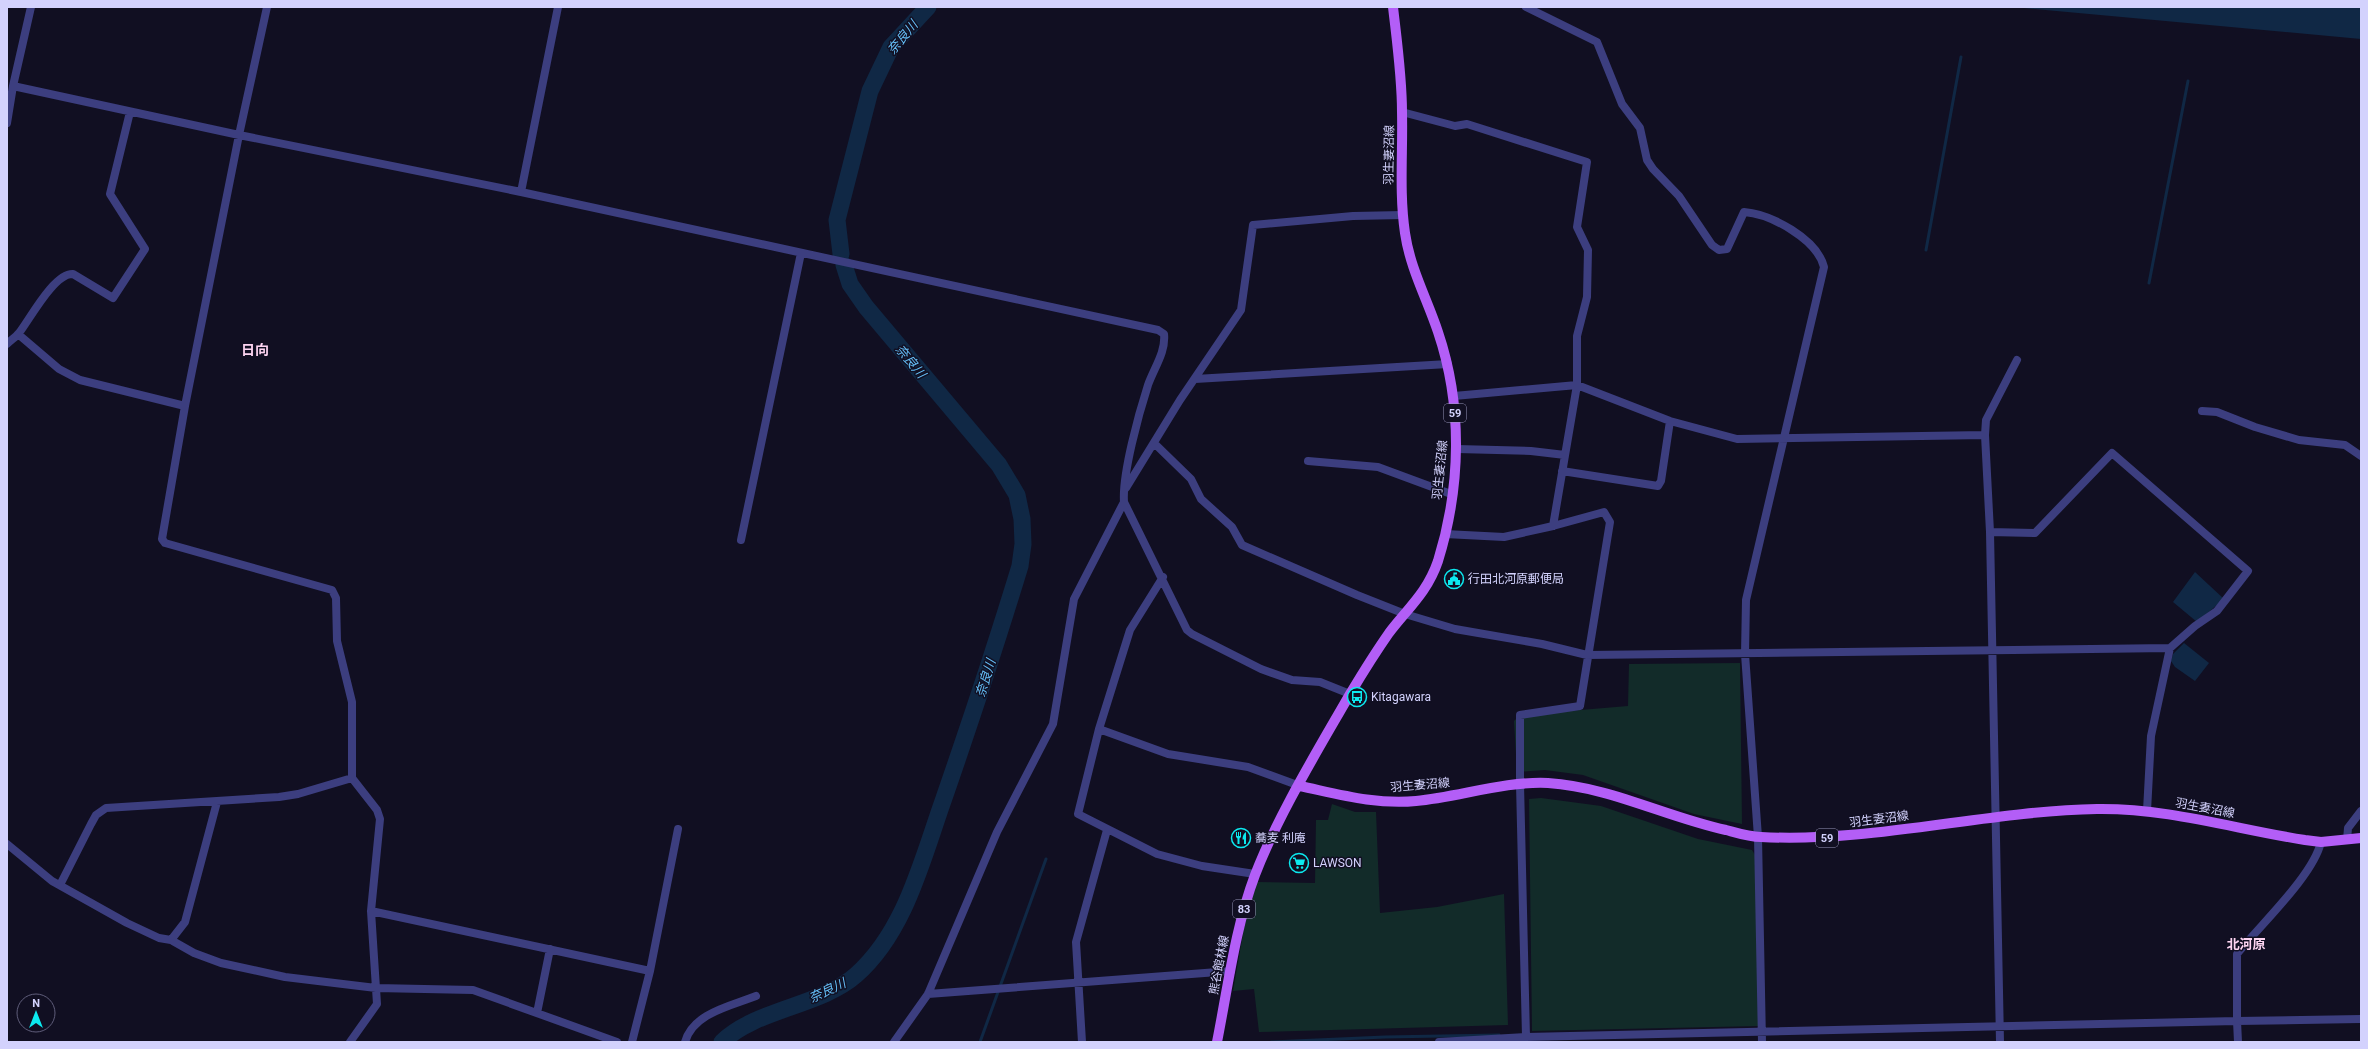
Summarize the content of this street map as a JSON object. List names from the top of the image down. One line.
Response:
{"streets":{"main road":["羽生妻沼線","59","83","熊谷館林線"]},"crossings":[["羽生妻沼線","熊谷館林線"]],"districts":["日向","北河原"],"water":["奈良川"],"places":{"public building":["行田北河原郵便局"],"bus stop":["Kitagawara"],"restaurant":["蕎麦 利庵"],"supermarket":["LAWSON"]},"north":"top"}
